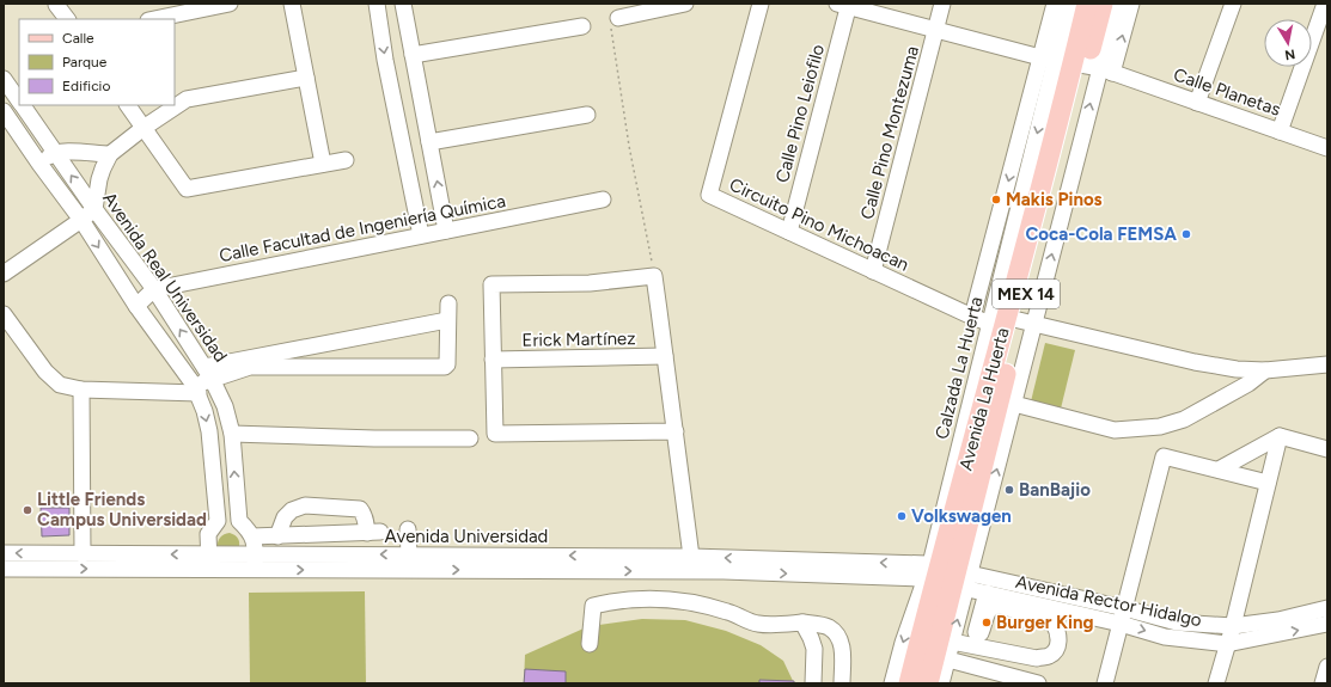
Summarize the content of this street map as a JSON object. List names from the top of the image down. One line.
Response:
{"streets":{"main road":["MEX 14","Avenida La Huerta"],"street":["Calle Planetas","Calle Pino Leiofilo","Calle Pino Montezuma","Circuito Pino Michoacan","Calle Facultad de Ingenierίa Quίmica","Avenida Real Universidad","Erick Martínez","Calzada La Huerta","Avenida Universidad","Avenida Rector Hidalgo"]},"crossings":[["Calle Planetas","Calle Pino Leiofilo"],["Calle Planetas","Calle Pino Montezuma"],["Calle Planetas","Calzada La Huerta"],["Calle Planetas","Avenida La Huerta"],["Calle Pino Leiofilo","Circuito Pino Michoacan"],["Calle Pino Montezuma","Circuito Pino Michoacan"],["Circuito Pino Michoacan","Calzada La Huerta"],["Circuito Pino Michoacan","Avenida La Huerta"],["Calle Facultad de Ingenierίa Quίmica","Avenida Real Universidad"],["Avenida Real Universidad","Avenida Universidad"],["Calzada La Huerta","Avenida La Huerta"],["Calzada La Huerta","Avenida Universidad"],["Calzada La Huerta","Avenida Rector Hidalgo"],["Avenida La Huerta","Avenida Universidad"],["Avenida La Huerta","Avenida Rector Hidalgo"],["Avenida Universidad","Avenida Rector Hidalgo"]],"places":["Makis Pinos","Coca-Cola FEMSA","BanBajio","Little Friends Campus Universidad","Volkswagen","Burger King"],"legend":["Calle","Parque","Edificio"],"north":"bottom"}
